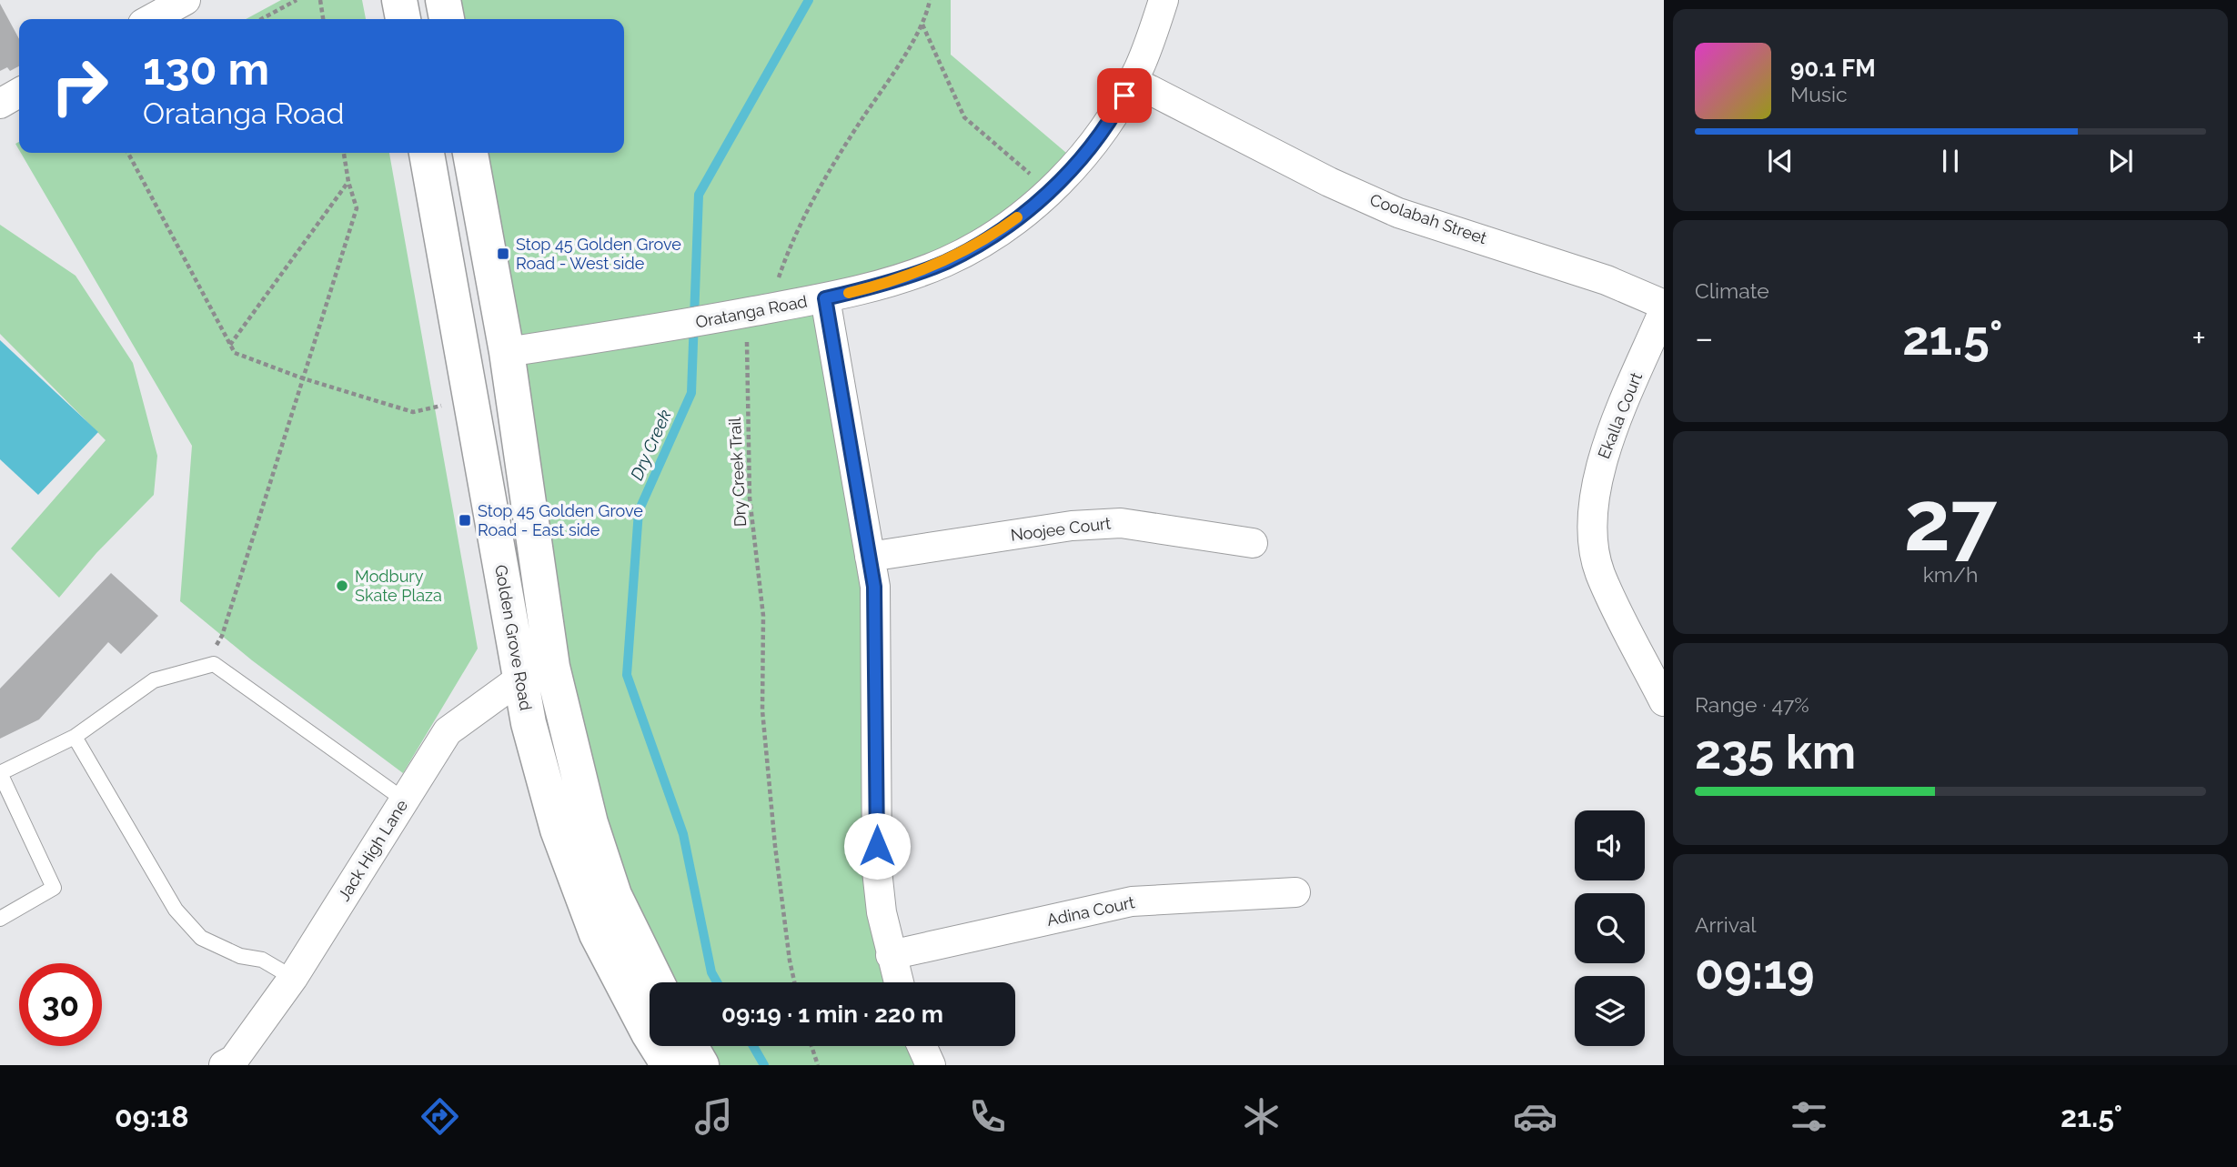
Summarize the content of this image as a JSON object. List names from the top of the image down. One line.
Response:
{"streets":{"main road":["Golden Grove Road"],"street":["Coolabah Street","Oratanga Road","Ekalla Court","Noojee Court","Jack High Lane","Adina Court"],"path":["Dry Creek Trail"]},"crossings":[["Coolabah Street","Oratanga Road"],["Oratanga Road","Dry Creek Trail"],["Oratanga Road","Golden Grove Road"],["Golden Grove Road","Jack High Lane"]],"water":["Dry Creek"],"places":{"transit":["Stop 45 Golden Grove Road - West side","Stop 45 Golden Grove Road - East side"],"other":["Modbury Skate Plaza"]},"page":{"turn":["130 m","Oratanga Road"],"song":["90.1 FM","Music"],"tile":["Climate",["27","km/h"],["Range · 47%","235 km"],["Arrival","09:19"]],"heat":["−","21.5°","+"],"limit":"30","trip":"09:19 · 1 min · 220 m","tabs":["09:18","21.5°"]}}
